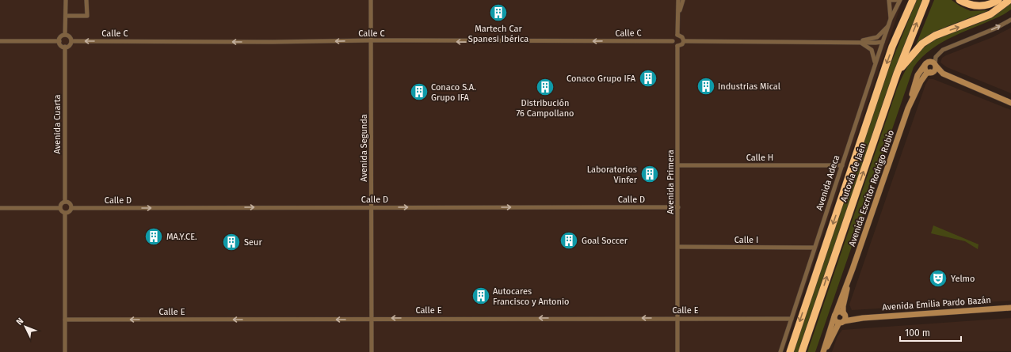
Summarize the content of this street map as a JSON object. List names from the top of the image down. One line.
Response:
{"streets":{"highway":["Autovía de Jaén"],"street":["Calle C","Avenida Cuarta","Avenida Segunda","Calle H","Avenida Primera","Avenida Adeca","Avenida Escritor Rodrigo Rubio","Calle D","Calle I","Avenida Emilia Pardo Bazán","Calle E"]},"crossings":[["Calle C","Avenida Cuarta"],["Calle C","Avenida Segunda"],["Calle C","Avenida Primera"],["Avenida Cuarta","Calle D"],["Avenida Segunda","Calle D"],["Avenida Segunda","Calle E"],["Calle H","Avenida Primera"],["Calle H","Avenida Adeca"],["Avenida Primera","Calle D"],["Avenida Primera","Calle I"],["Avenida Primera","Calle E"],["Avenida Adeca","Calle I"],["Avenida Adeca","Calle E"],["Avenida Escritor Rodrigo Rubio","Avenida Emilia Pardo Bazán"]],"one_way":["Calle C","Calle D","Calle E"],"places":{"building":["Martech Car Spanesi Ibérica","Conaco Grupo IFA","Industrias Mical","Distribución 76 Campollano","Conaco S.A. Grupo IFA","Laboratorios Vinfer","MA.Y.CE.","Goal Soccer","Seur","Autocares Francisco y Antonio"],"theatre":["Yelmo"]},"scale_bar":"100 m","north":"top left"}
